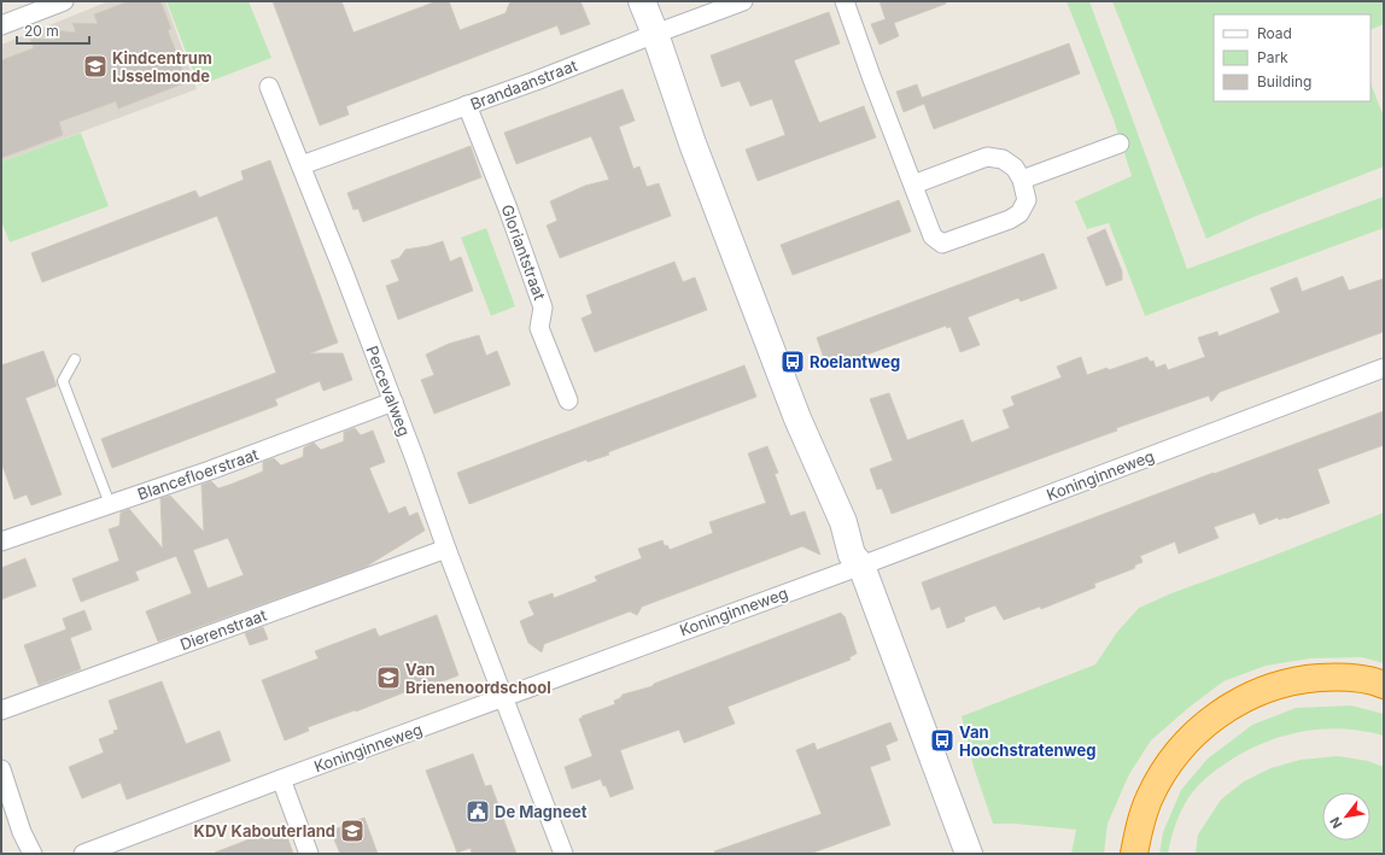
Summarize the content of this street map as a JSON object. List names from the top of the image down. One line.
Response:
{"streets":{"street":["Brandaanstraat","Gloriantstraat","Percevalweg","Blancefloerstraat","Koninginneweg","Dierenstraat"]},"crossings":[["Brandaanstraat","Gloriantstraat"],["Brandaanstraat","Percevalweg"],["Percevalweg","Blancefloerstraat"],["Percevalweg","Koninginneweg"],["Percevalweg","Dierenstraat"]],"places":{"school or university":["Kindcentrum IJsselmonde","Van Brienenoordschool","KDV Kabouterland"],"bus stop":["Roelantweg","Van Hoochstratenweg"],"public building":["De Magneet"]},"legend":["Road","Park","Building"],"scale_bar":"20 m","north":"bottom left"}
